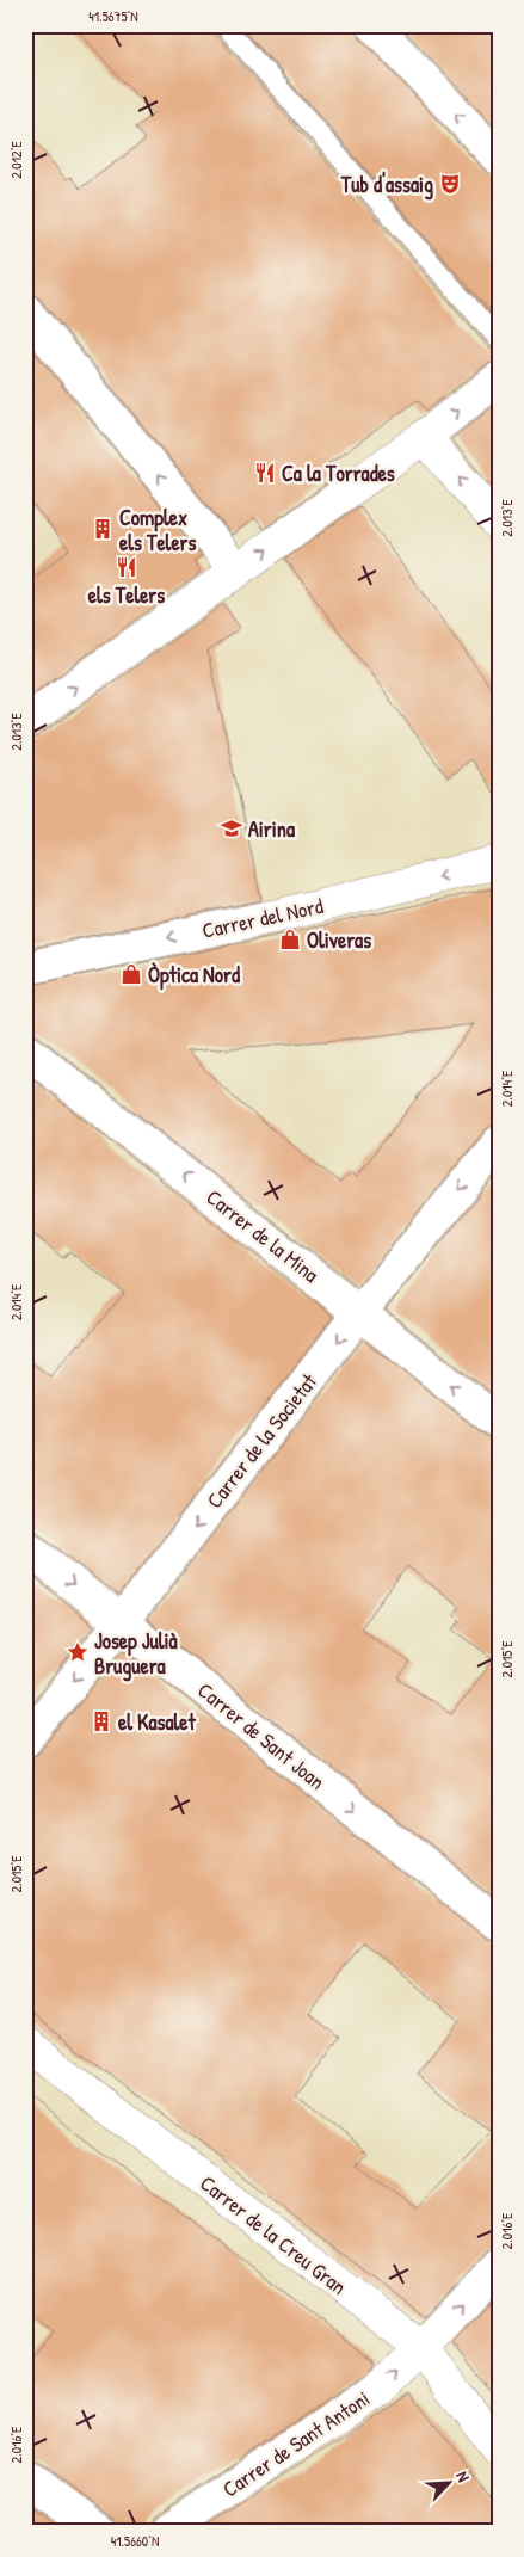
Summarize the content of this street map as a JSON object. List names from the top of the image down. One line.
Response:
{"streets":{"street":["Carrer del Nord","Carrer de la Mina","Carrer de la Societat","Carrer de Sant Joan","Carrer de la Creu Gran","Carrer de Sant Antoni"]},"crossings":[["Carrer de la Mina","Carrer de la Societat"],["Carrer de la Societat","Carrer de Sant Joan"],["Carrer de la Creu Gran","Carrer de Sant Antoni"]],"one_way":["Carrer del Nord","Carrer de la Mina","Carrer de la Societat","Carrer de Sant Joan","Carrer de Sant Antoni"],"places":{"theatre":["Tub d'assaig"],"restaurant":["Ca la Torrades","els Telers"],"building":["Complex els Telers","el Kasalet"],"school or university":["Airina"],"shop":["Oliveras","Òptica Nord"],"place":["Josep Julià Bruguera"]},"north":"top right","coordinates":["41.5675°N","2.012°E","2.013°E","2.014°E","2.015°E","2.016°E","41.5660°N"]}
